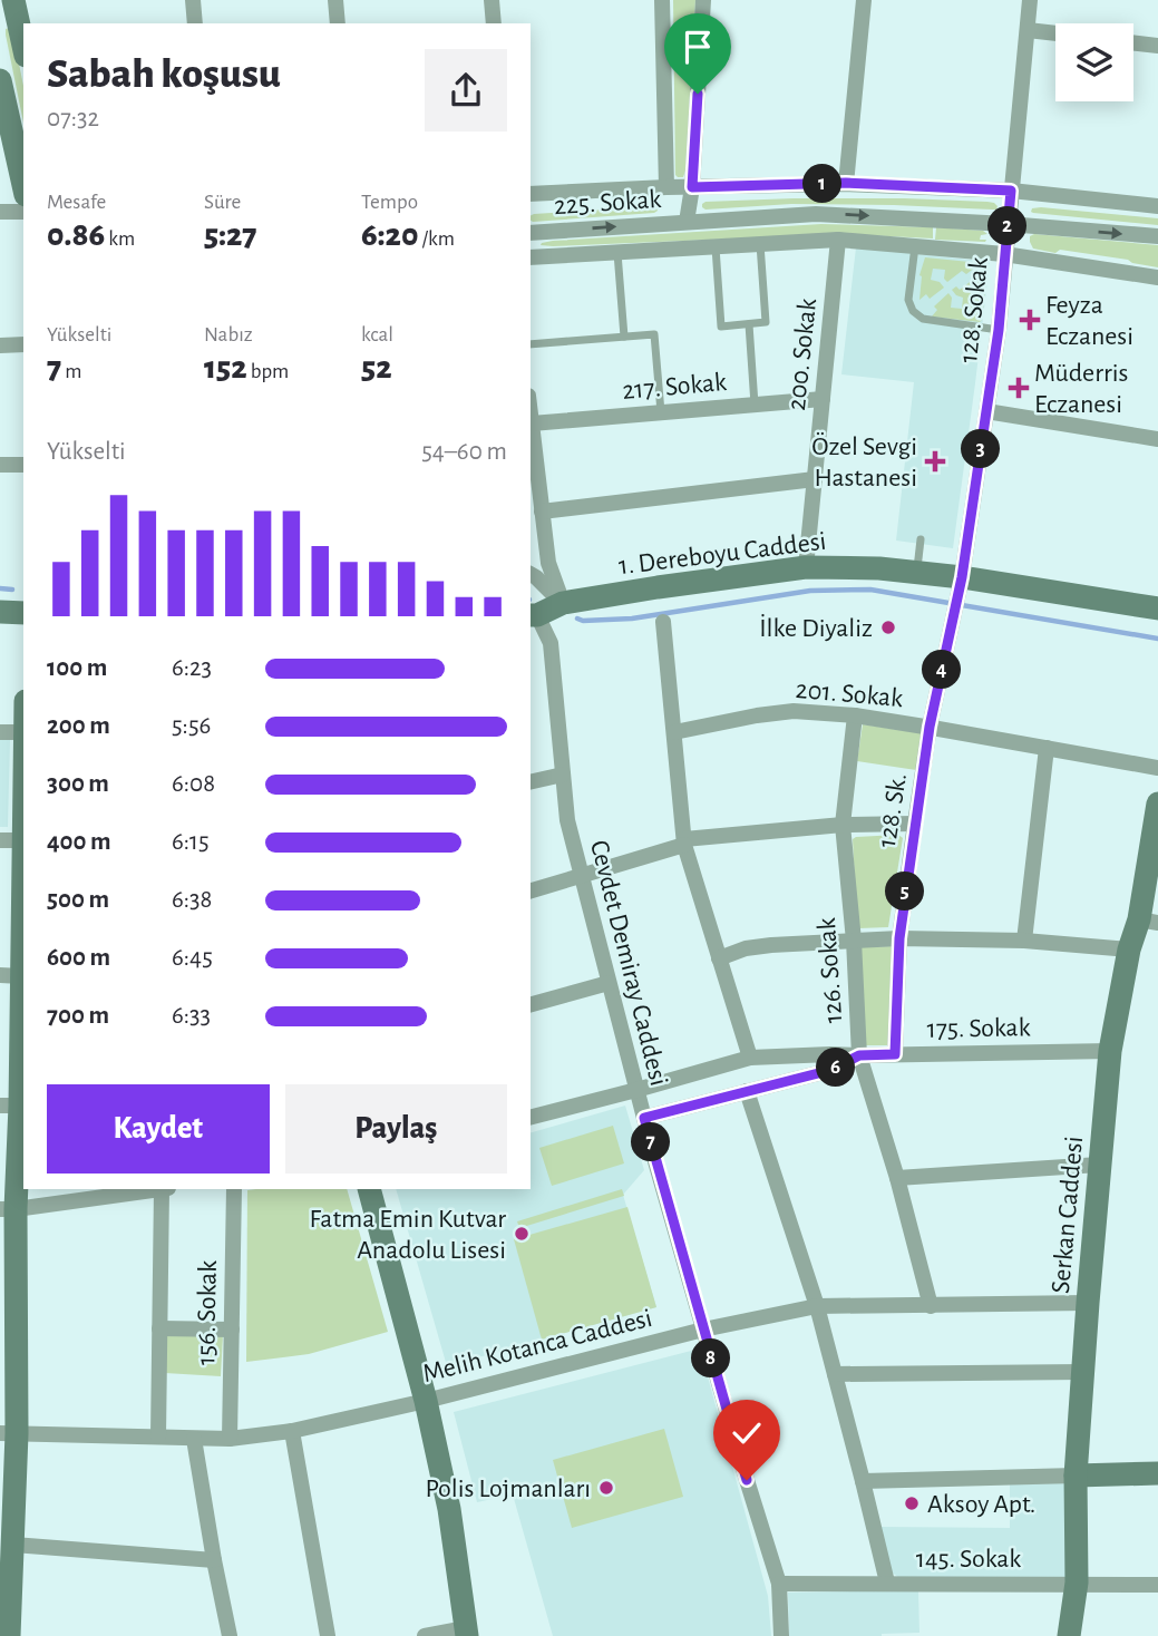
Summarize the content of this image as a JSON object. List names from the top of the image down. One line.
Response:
{"streets":{"main road":["1. Dereboyu Caddesi","Serkan Caddesi"],"street":["225. Sokak","128. Sokak","200. Sokak","217. Sokak","201. Sokak","128. Sk.","Cevdet Demiray Caddesi","126. Sokak","175. Sokak","156. Sokak","Melih Kotanca Caddesi","145. Sokak"]},"crossings":[["225. Sokak","128. Sokak"],["128. Sokak","1. Dereboyu Caddesi"],["128. Sokak","128. Sk."],["200. Sokak","217. Sokak"],["200. Sokak","1. Dereboyu Caddesi"],["1. Dereboyu Caddesi","128. Sk."],["1. Dereboyu Caddesi","Cevdet Demiray Caddesi"],["201. Sokak","128. Sk."],["201. Sokak","126. Sokak"],["128. Sk.","175. Sokak"],["Cevdet Demiray Caddesi","175. Sokak"],["Cevdet Demiray Caddesi","Melih Kotanca Caddesi"],["Cevdet Demiray Caddesi","145. Sokak"],["126. Sokak","175. Sokak"],["126. Sokak","Melih Kotanca Caddesi"],["175. Sokak","Serkan Caddesi"],["Serkan Caddesi","Melih Kotanca Caddesi"],["Serkan Caddesi","145. Sokak"],["156. Sokak","Melih Kotanca Caddesi"]],"places":{"health":["Feyza Eczanesi","Müderris Eczanesi","Özel Sevgi Hastanesi"],"other":["İlke Diyaliz","Fatma Emin Kutvar Anadolu Lisesi","Polis Lojmanları","Aksoy Apt."]},"page":{"heading":["Sabah koşusu","07:32"],"stats":[["Mesafe","0.86 km"],["Süre","5:27"],["Tempo","6:20 /km"],["Yükselti","7 m"],["Nabız","152 bpm"],["kcal","52"]],"pins":["1","2","3","4","5","6","7","8"],"chart":["Yükselti","54–60 m"],"list":[{"name":"100 m","note":"6:23"},{"name":"200 m","note":"5:56"},{"name":"300 m","note":"6:08"},{"name":"400 m","note":"6:15"},{"name":"500 m","note":"6:38"},{"name":"600 m","note":"6:45"},{"name":"700 m","note":"6:33"}],"buttons":["Kaydet","Paylaş"]}}
